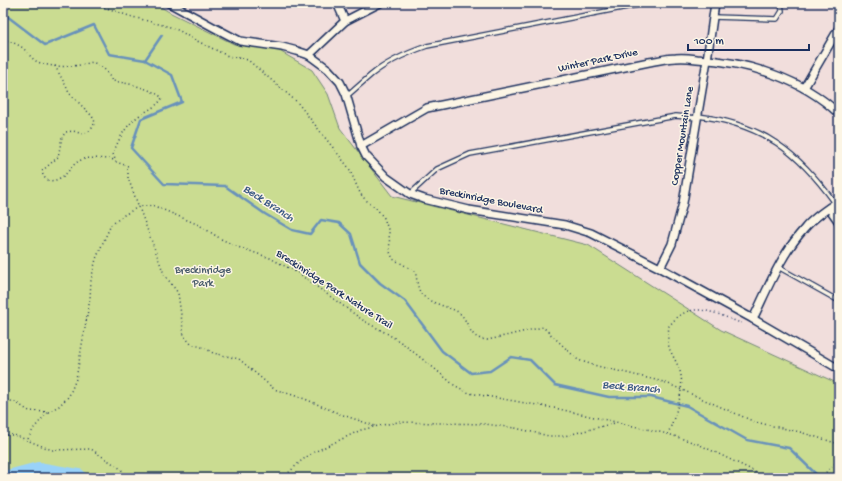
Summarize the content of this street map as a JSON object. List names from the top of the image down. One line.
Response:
{"streets":{"street":["Winter Park Drive","Copper Mountain Lane","Breckinridge Boulevard"],"path":["Breckinridge Park Nature Trail"]},"crossings":[["Winter Park Drive","Copper Mountain Lane"],["Winter Park Drive","Breckinridge Boulevard"],["Copper Mountain Lane","Breckinridge Boulevard"]],"water":["Beck Branch"],"parks":["Breckinridge Park"],"scale_bar":"100 m"}
